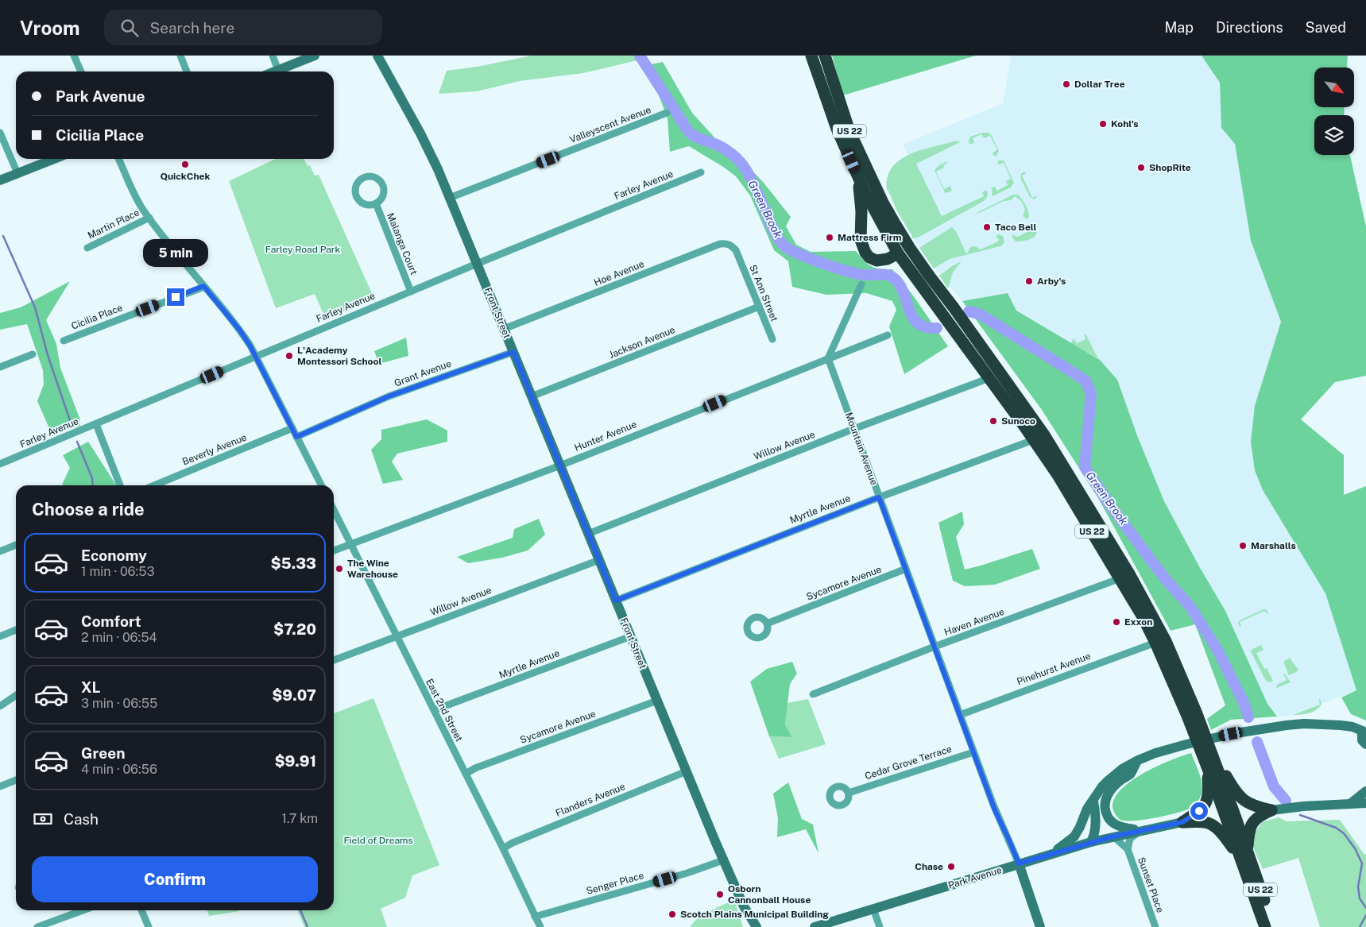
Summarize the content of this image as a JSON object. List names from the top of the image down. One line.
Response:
{"streets":{"highway":["US 22"],"street":["Valleyscent Avenue","Farley Avenue","Martin Place","Malanga Court","Hoe Avenue","St Ann Street","Front Street","Cicilia Place","Jackson Avenue","Grant Avenue","Hunter Avenue","Willow Avenue","Mountain Avenue","Beverly Avenue","Myrtle Avenue","Sycamore Avenue","Haven Avenue","Pinehurst Avenue","East 2nd Street","Cedar Grove Terrace","Flanders Avenue","Park Avenue","Senger Place","Sunset Place"]},"crossings":[["Valleyscent Avenue","Front Street"],["US 22","Willow Avenue"],["US 22","Myrtle Avenue"],["US 22","Haven Avenue"],["US 22","Pinehurst Avenue"],["Farley Avenue","Malanga Court"],["Farley Avenue","Front Street"],["Hoe Avenue","St Ann Street"],["Hoe Avenue","Front Street"],["St Ann Street","Jackson Avenue"],["Front Street","Jackson Avenue"],["Front Street","Grant Avenue"],["Front Street","Hunter Avenue"],["Front Street","Willow Avenue"],["Front Street","Myrtle Avenue"],["Front Street","Sycamore Avenue"],["Front Street","Flanders Avenue"],["Front Street","Senger Place"],["Hunter Avenue","Mountain Avenue"],["Hunter Avenue","East 2nd Street"],["Willow Avenue","Mountain Avenue"],["Willow Avenue","East 2nd Street"],["Mountain Avenue","Myrtle Avenue"],["Mountain Avenue","Sycamore Avenue"],["Mountain Avenue","Haven Avenue"],["Mountain Avenue","Pinehurst Avenue"],["Mountain Avenue","Cedar Grove Terrace"],["Mountain Avenue","Park Avenue"],["Myrtle Avenue","East 2nd Street"],["Sycamore Avenue","East 2nd Street"],["East 2nd Street","Flanders Avenue"],["East 2nd Street","Senger Place"],["Park Avenue","Sunset Place"]],"water":["Green Brook"],"parks":["Farley Road Park","Field of Dreams"],"places":["Dollar Tree","Kohl's","QuickChek","ShopRite","Taco Bell","Mattress Firm","Arby's","L'Academy Montessori School","Sunoco","Marshalls","The Wine Warehouse","Exxon","Chase","Osborn Cannonball House","Scotch Plains Municipal Building"],"north":"bottom right","page":{"header":"Vroom","search":"Search here","nav":["Map","Directions","Saved"],"banner":["Park Avenue","Cicilia Place"],"bubble":"5 min","heading":"Choose a ride","list":[{"name":"Economy","note":"1 min · 06:53","value":"$5.33"},{"name":"Comfort","note":"2 min · 06:54","value":"$7.20"},{"name":"XL","note":"3 min · 06:55","value":"$9.07"},{"name":"Green","note":"4 min · 06:56","value":"$9.91"}],"pay":["Cash","1.7 km"],"buttons":"Confirm"}}
